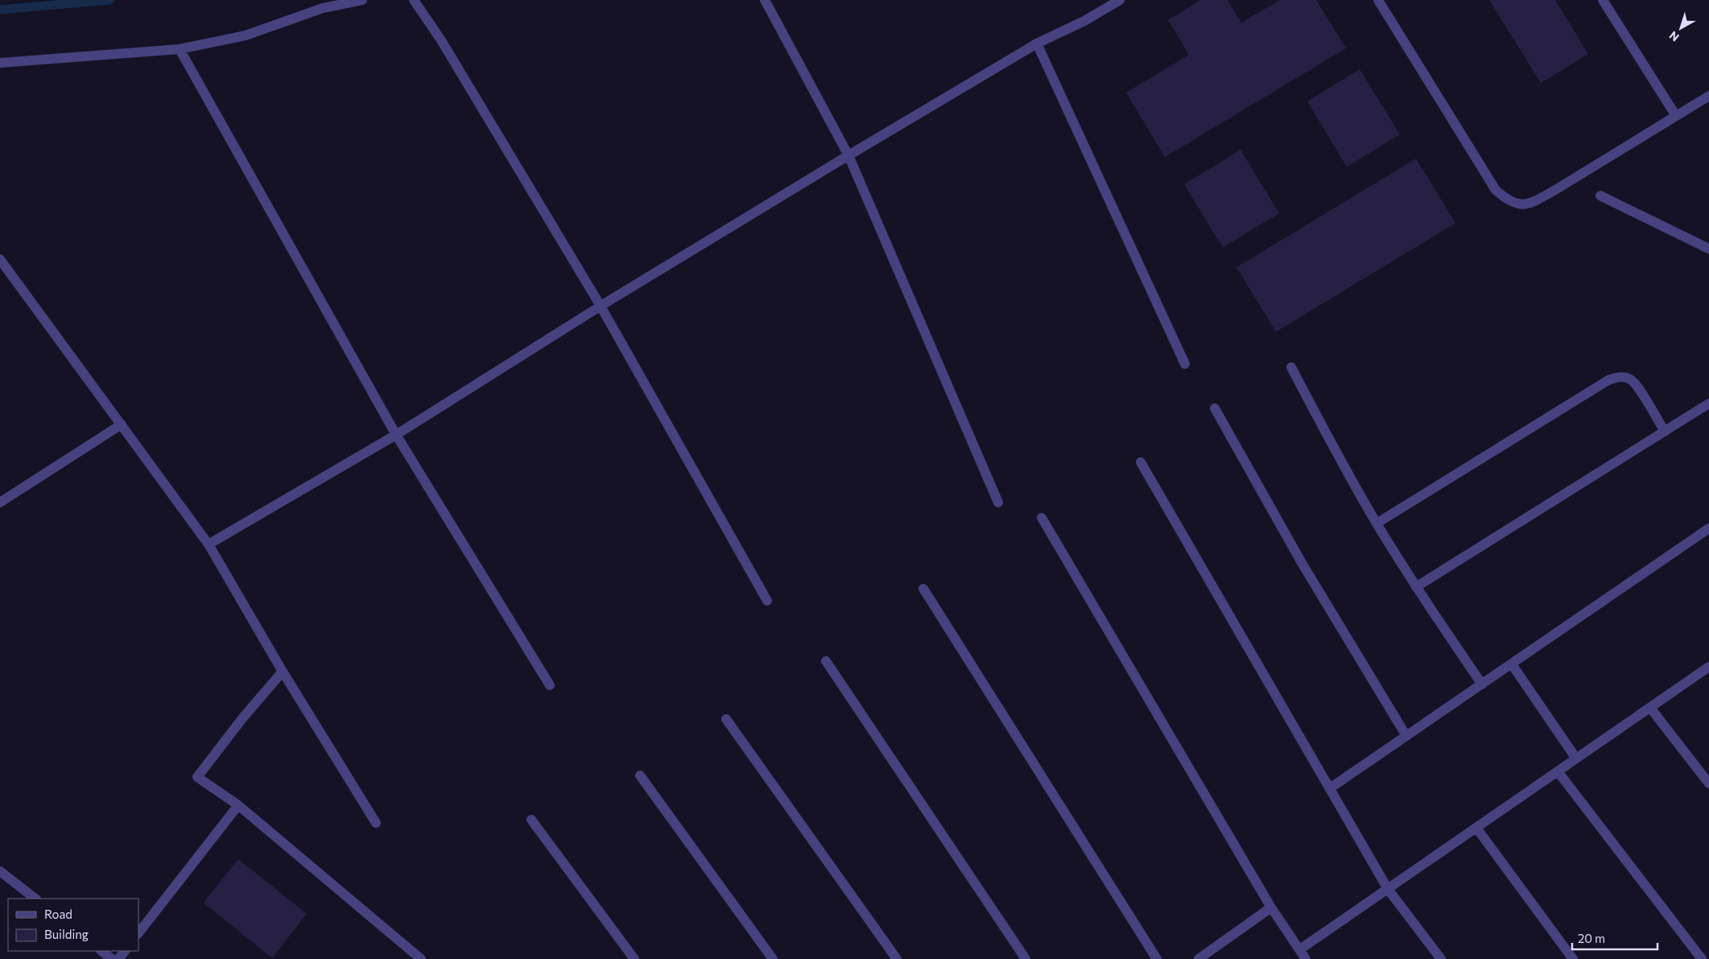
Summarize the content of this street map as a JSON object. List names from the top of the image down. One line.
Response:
{"legend":["Road","Building"],"scale_bar":"20 m","north":"bottom left"}
